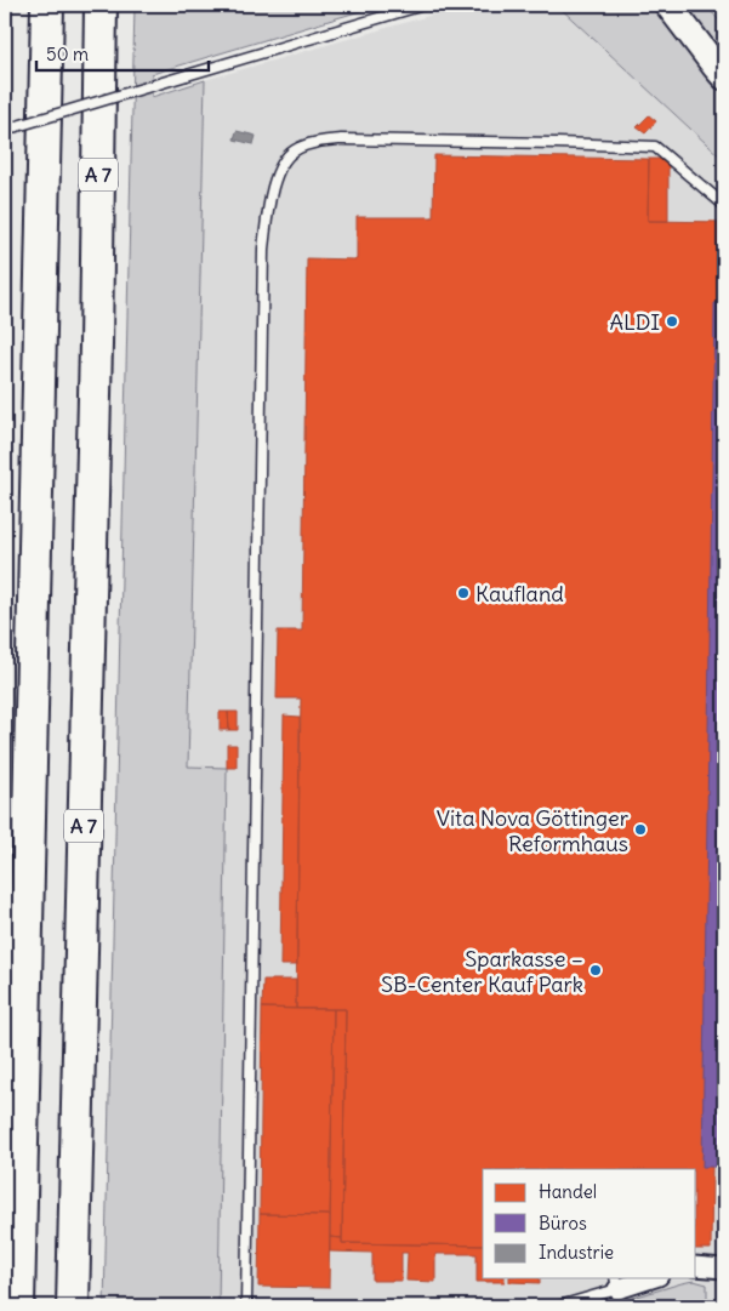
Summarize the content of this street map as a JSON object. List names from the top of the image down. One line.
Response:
{"streets":{"highway":["A 7"]},"places":["ALDI","Kaufland","Vita Nova Göttinger Reformhaus","Sparkasse – SB-Center Kauf Park"],"legend":["Handel","Büros","Industrie"],"scale_bar":"50 m"}
